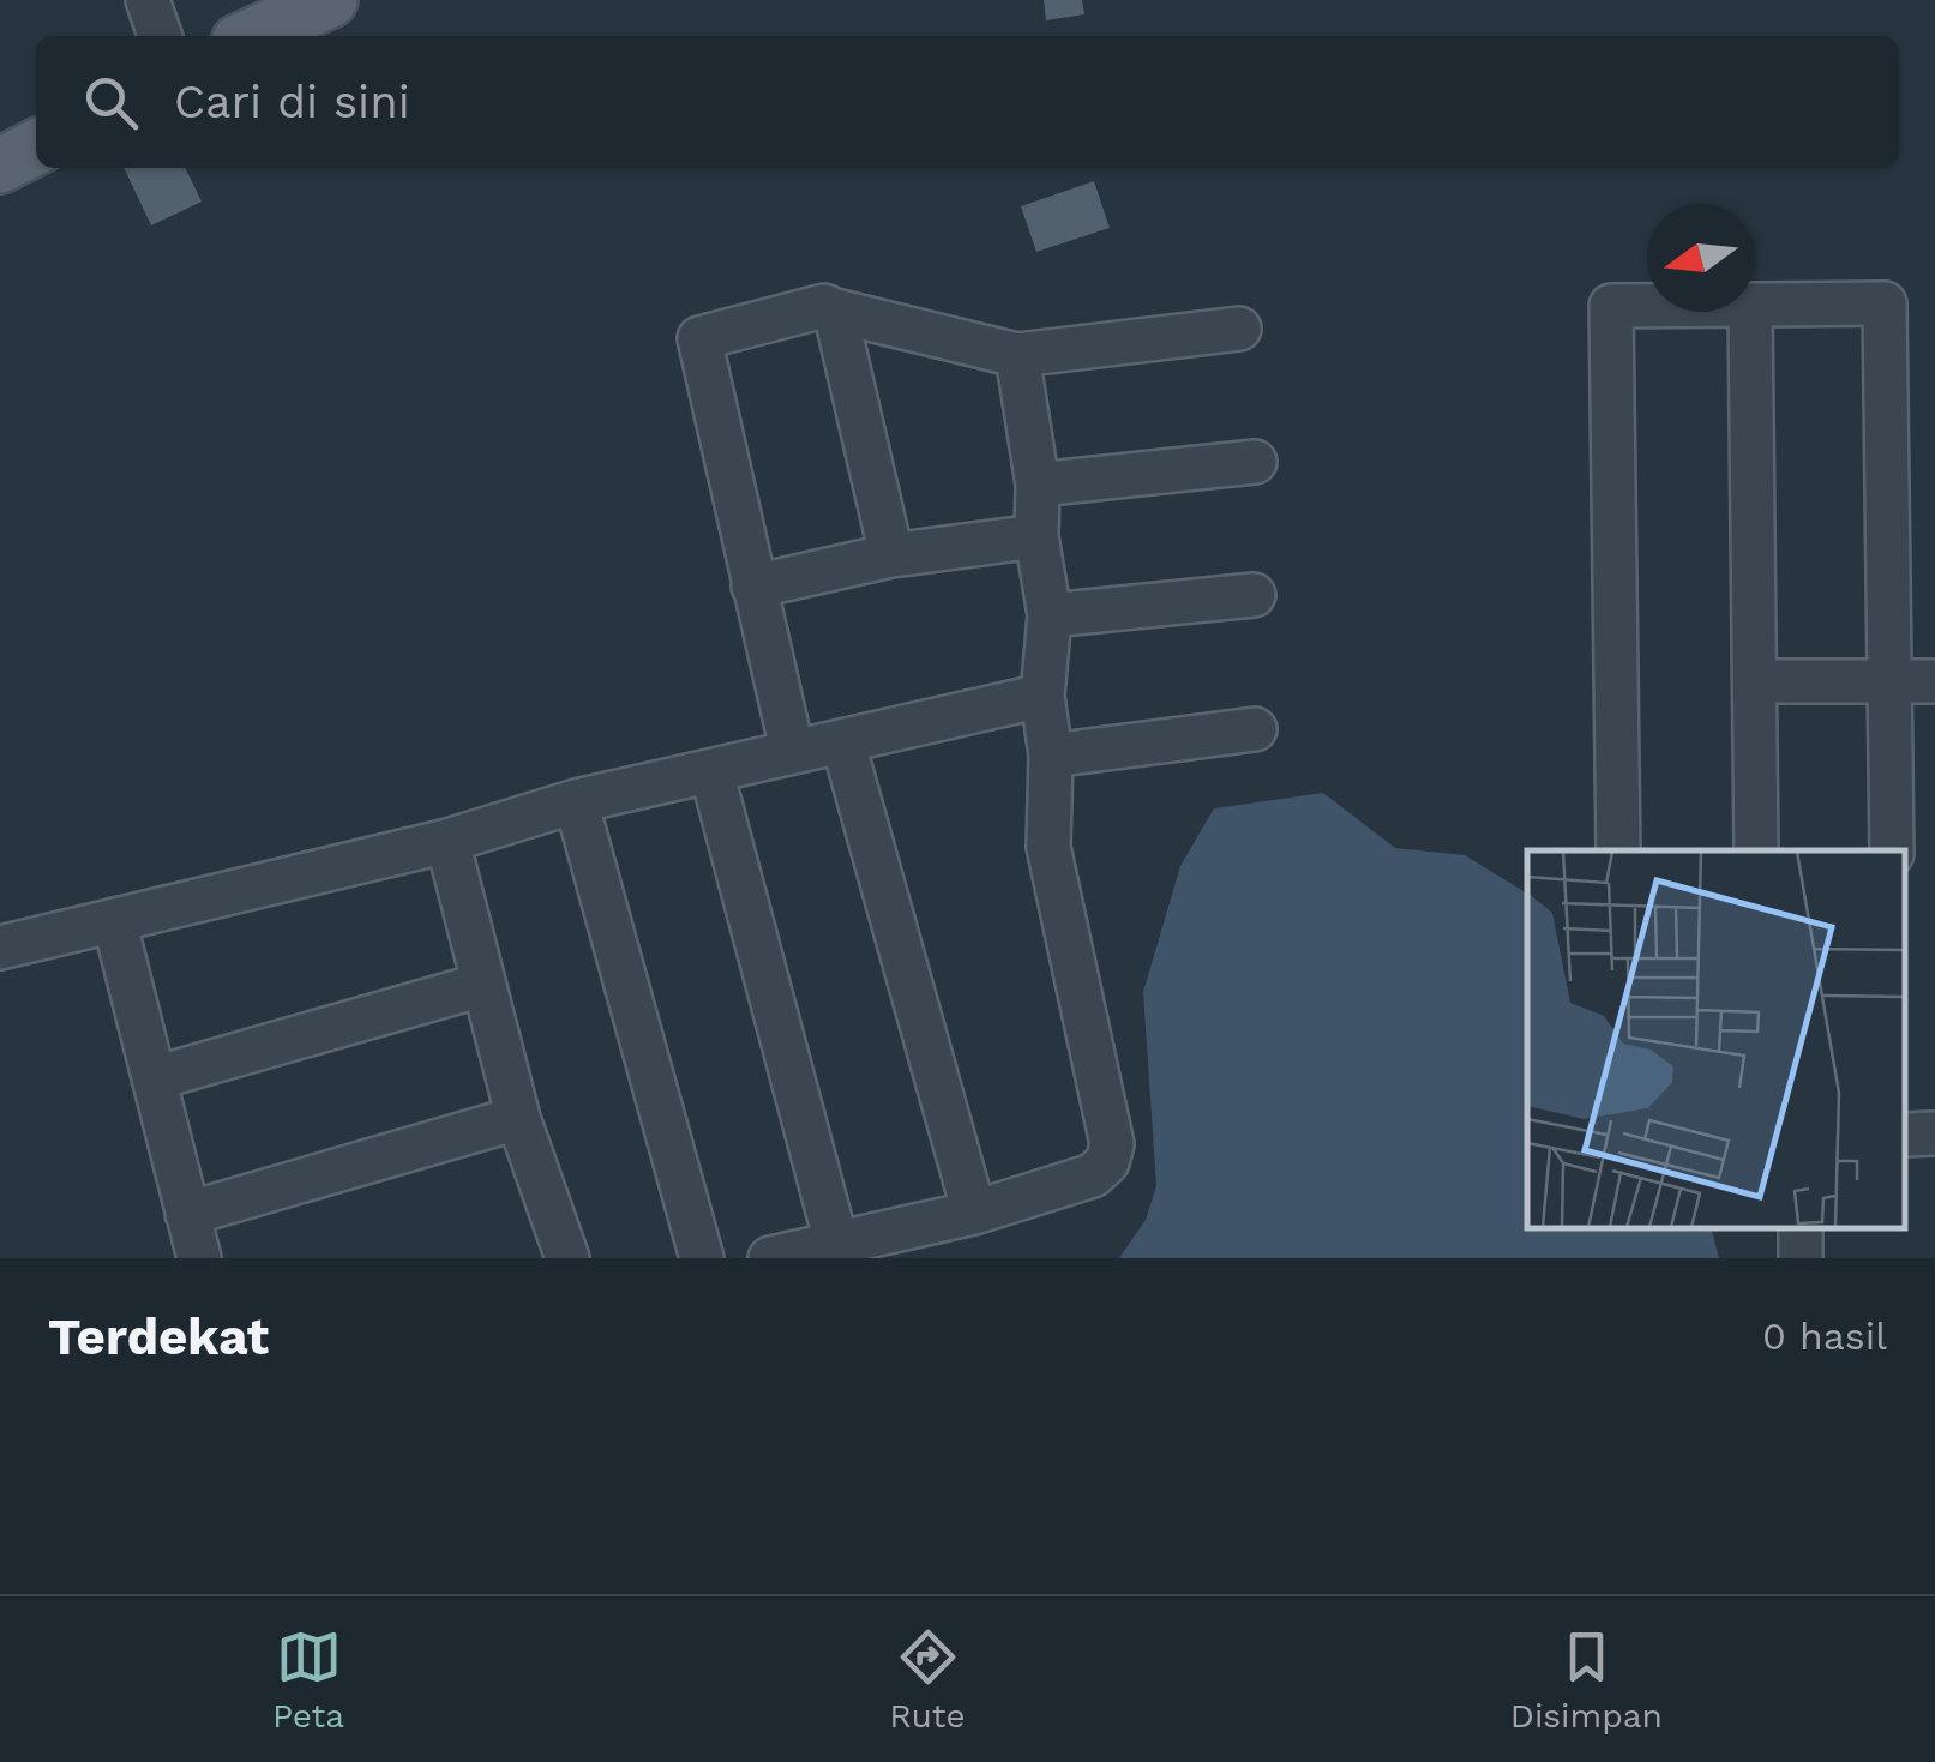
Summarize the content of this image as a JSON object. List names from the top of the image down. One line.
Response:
{"north":"left","page":{"search":"Cari di sini","heading":["Terdekat","0 hasil"],"nav":["Peta","Rute","Disimpan"]}}
